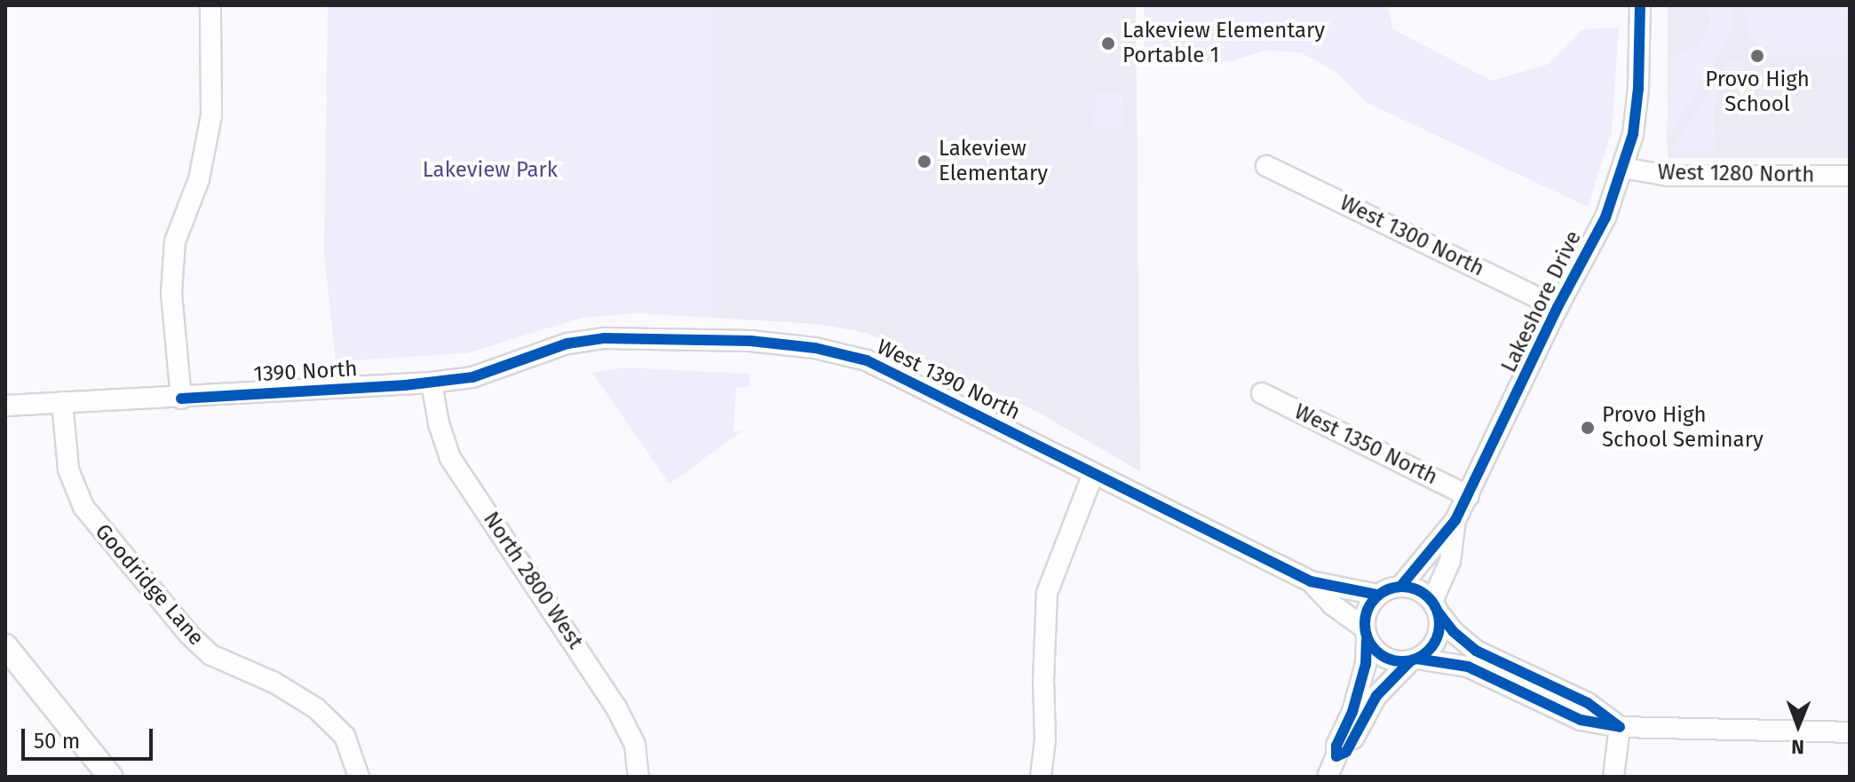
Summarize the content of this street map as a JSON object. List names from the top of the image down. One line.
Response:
{"streets":{"street":["West 1280 North","West 1300 North","Lakeshore Drive","1390 North","West 1390 North","West 1350 North","North 2800 West","Goodridge Lane"]},"crossings":[["West 1280 North","Lakeshore Drive"],["West 1300 North","Lakeshore Drive"],["Lakeshore Drive","West 1390 North"],["Lakeshore Drive","West 1350 North"],["1390 North","West 1390 North"],["1390 North","North 2800 West"],["1390 North","Goodridge Lane"],["West 1390 North","North 2800 West"]],"parks":["Lakeview Park"],"places":["Lakeview Elementary Portable 1","Provo High School","Lakeview Elementary","Provo High School Seminary"],"scale_bar":"50 m","north":"bottom"}
